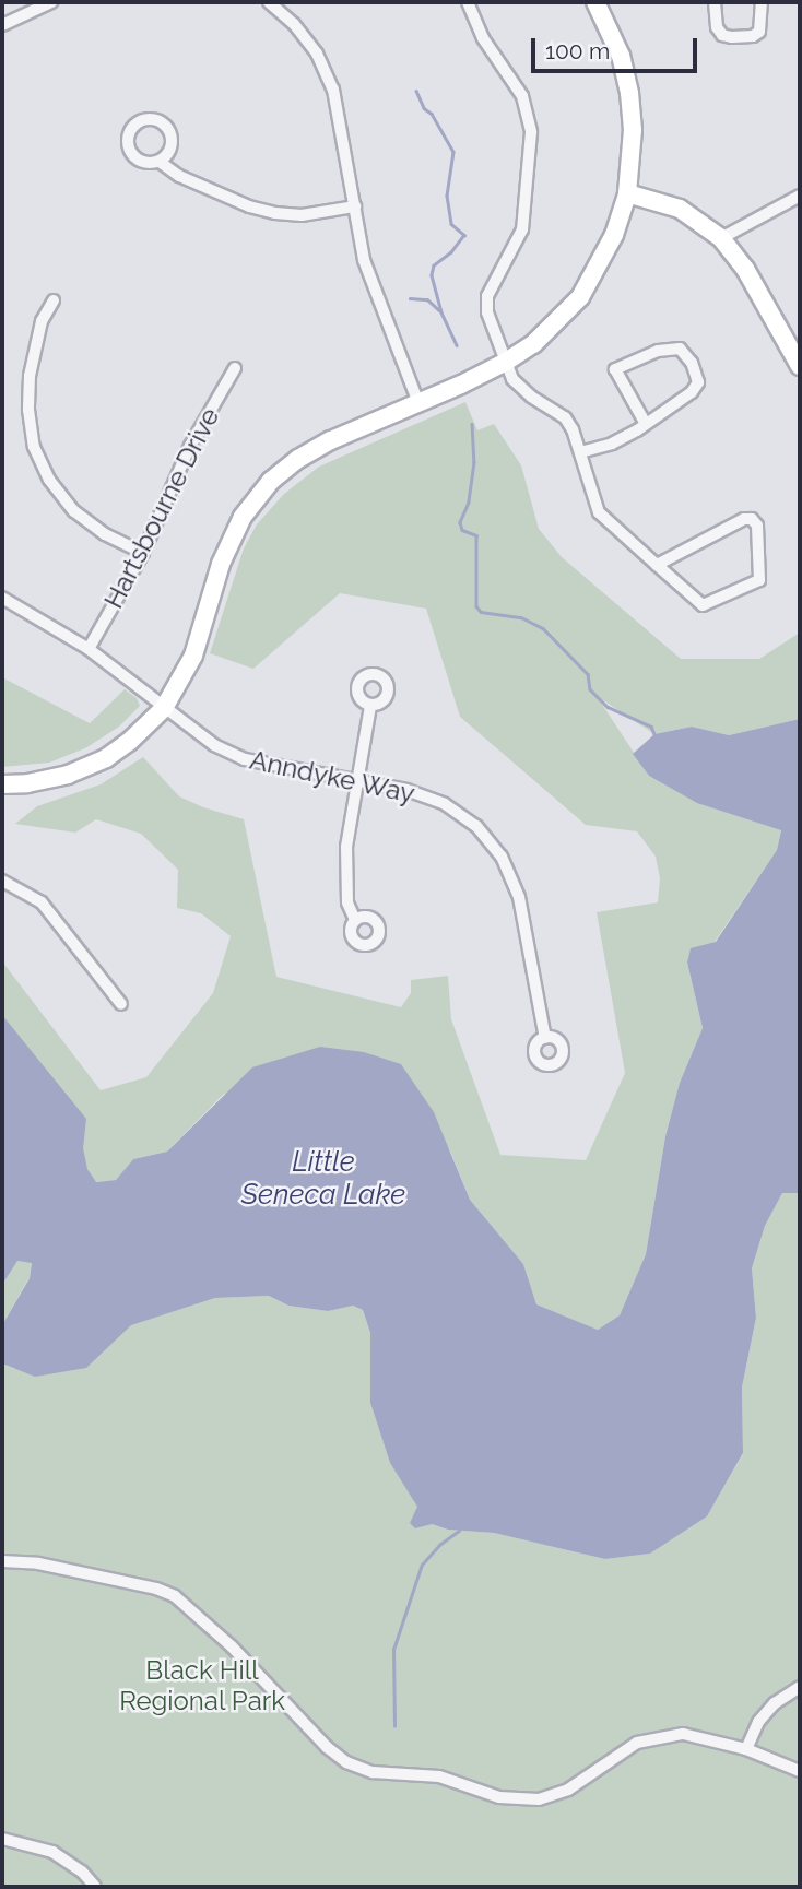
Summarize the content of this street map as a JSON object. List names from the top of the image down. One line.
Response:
{"streets":{"street":["Hartsbourne Drive","Anndyke Way"]},"crossings":[["Hartsbourne Drive","Anndyke Way"]],"water":["Little Seneca Lake"],"parks":["Black Hill Regional Park"],"scale_bar":"100 m"}
